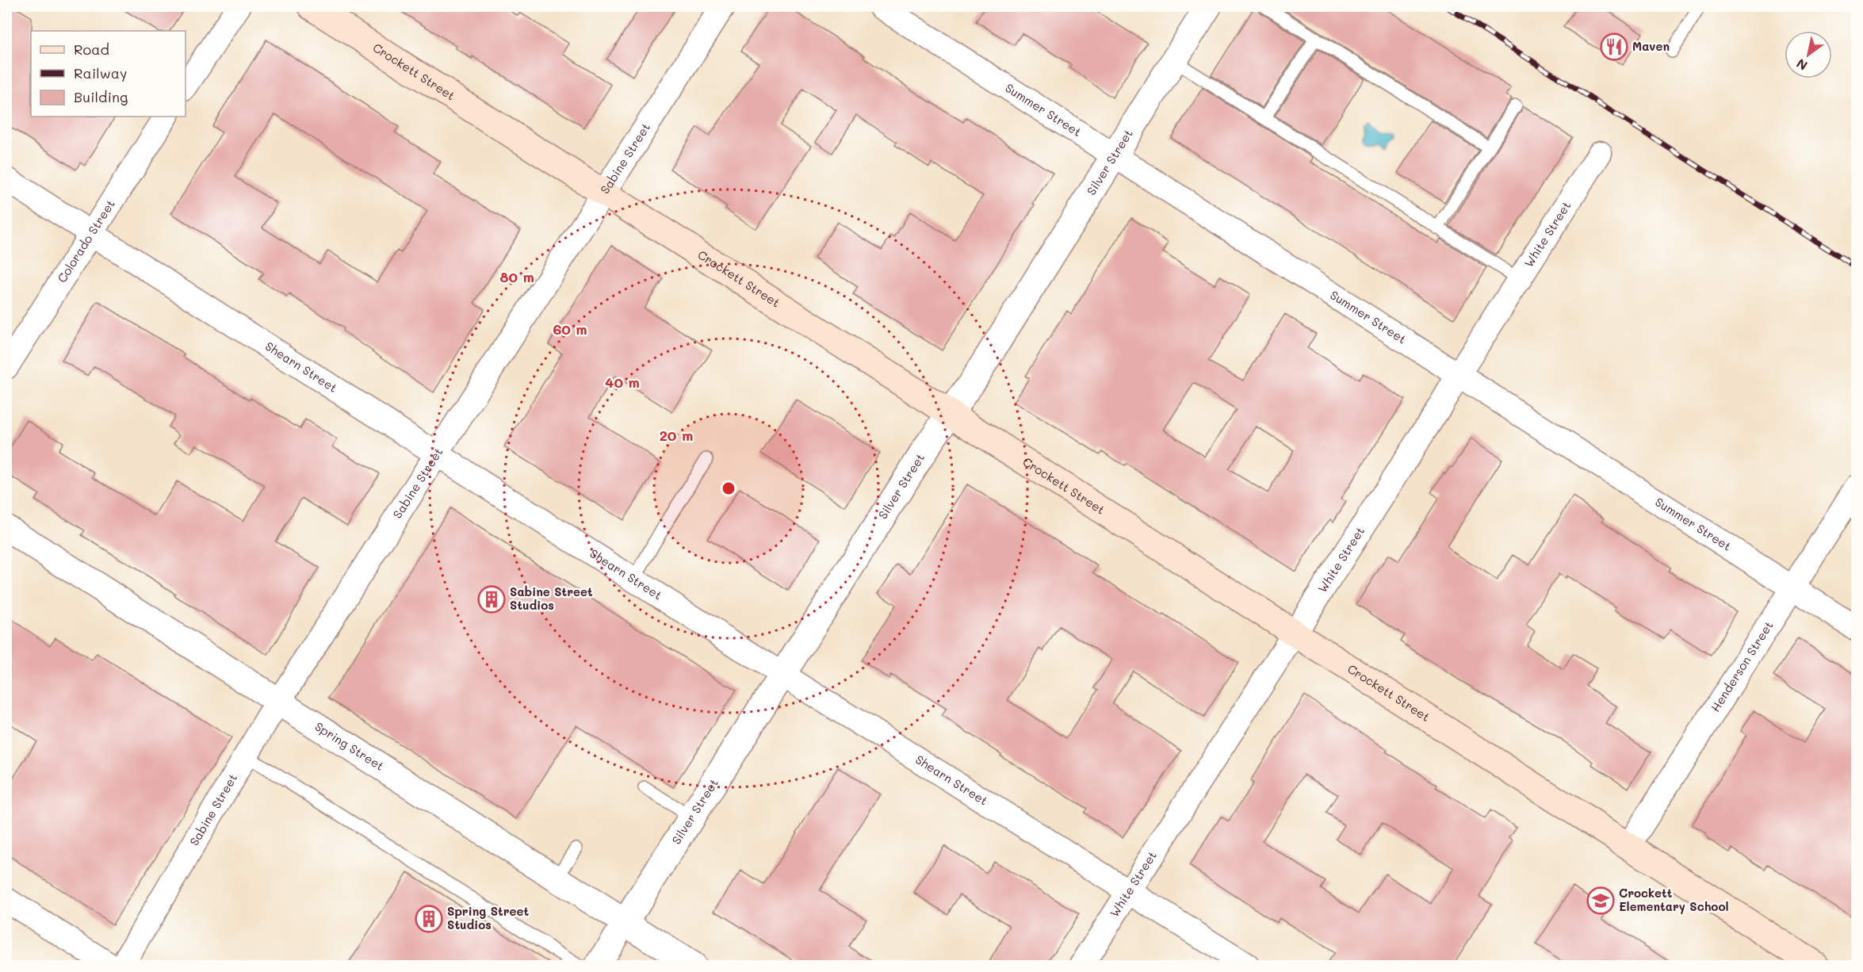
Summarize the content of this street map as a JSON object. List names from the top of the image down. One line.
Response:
{"streets":{"main road":["Crockett Street"],"street":["Summer Street","Sabine Street","Silver Street","White Street","Colorado Street","Shearn Street","Henderson Street","Spring Street"]},"crossings":[["Crockett Street","Sabine Street"],["Crockett Street","Silver Street"],["Crockett Street","White Street"],["Crockett Street","Henderson Street"],["Summer Street","Silver Street"],["Summer Street","White Street"],["Summer Street","Henderson Street"],["Sabine Street","Shearn Street"],["Sabine Street","Spring Street"],["Silver Street","Shearn Street"],["Silver Street","Spring Street"],["White Street","Shearn Street"],["Colorado Street","Shearn Street"]],"places":{"restaurant":["Maven"],"building":["Sabine Street Studios","Spring Street Studios"],"school or university":["Crockett Elementary School"]},"legend":["Road","Railway","Building"],"north":"bottom left","rings":["80 m","60 m","40 m","20 m"]}
